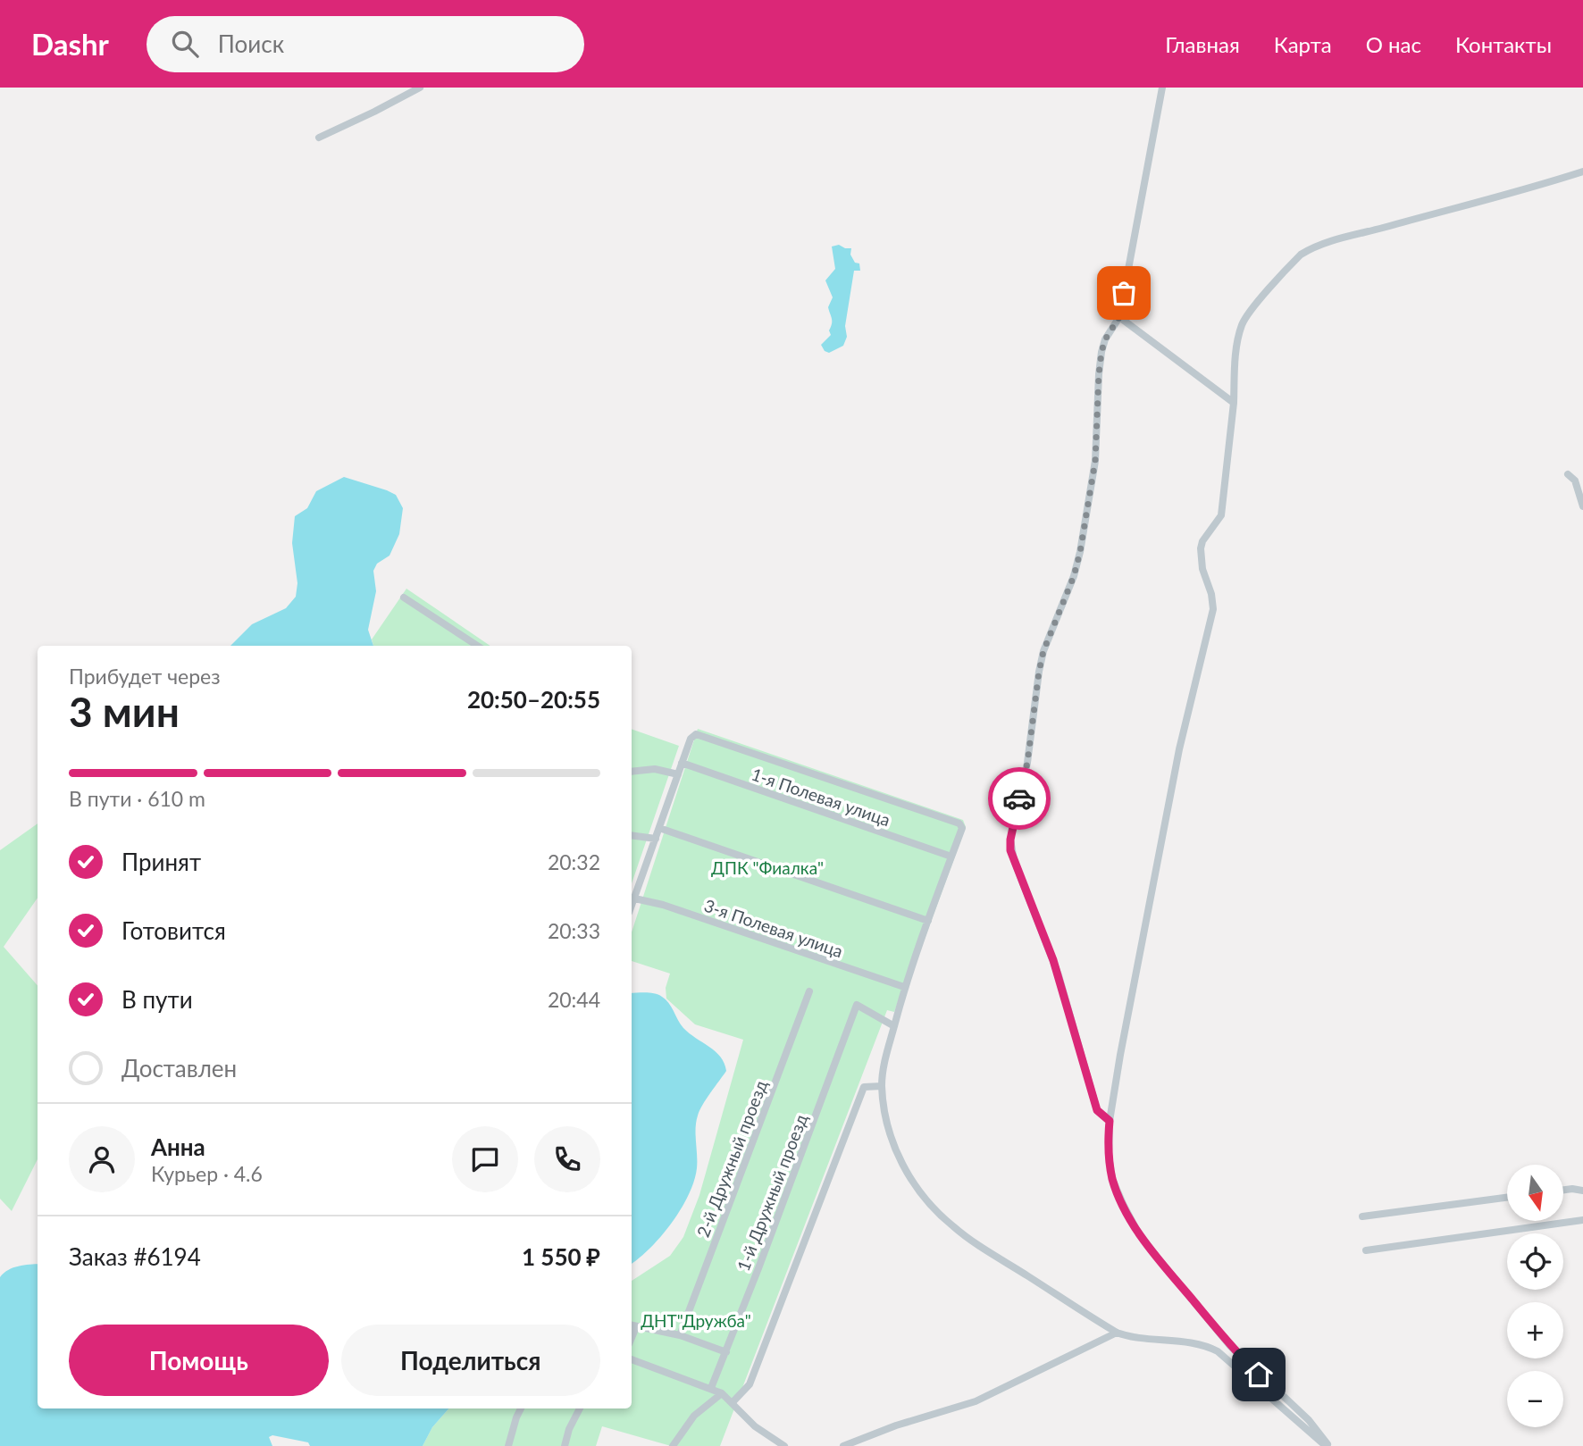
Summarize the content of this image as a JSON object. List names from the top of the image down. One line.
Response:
{"streets":{"street":["1-я Полевая улица","3-я Полевая улица","2-й Дружный проезд","1-й Дружный проезд"]},"parks":["ДПК \"Фиалка\"","ДНТ\"Дружба\""],"north":"bottom","page":{"header":"Dashr","search":"Поиск","nav":["Главная","Карта","О нас","Контакты"],"heading":["3 мин","Прибудет через","20:50–20:55"],"panel":["Анна","Курьер · 4.6","Заказ #6194","1 550 ₽"],"bar":"В пути · 610 m","list":[["Принят","20:32"],["Готовится","20:33"],["В пути","20:44"],"Доставлен"],"map_buttons":["+","−"],"buttons":["Помощь","Поделиться"]}}
